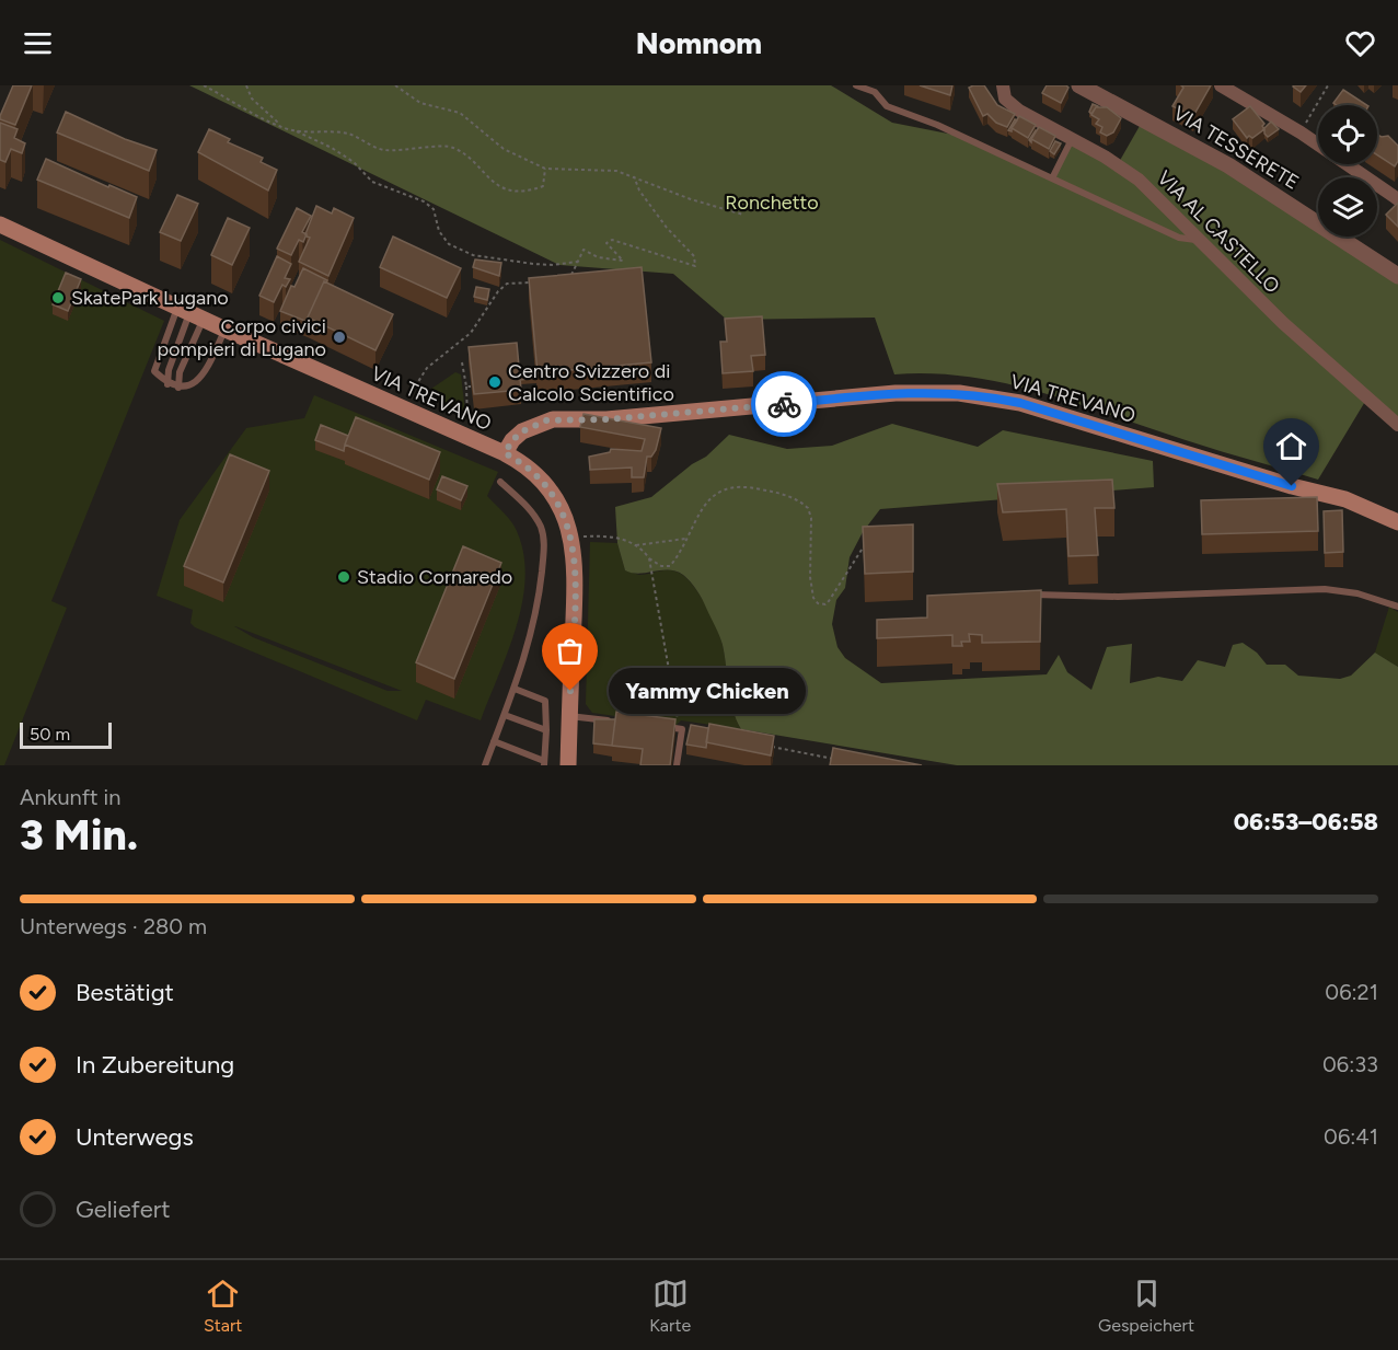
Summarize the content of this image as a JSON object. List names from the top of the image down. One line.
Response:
{"streets":{"main road":["VIA TREVANO"],"street":["VIA TESSERETE","VIA AL CASTELLO"]},"parks":["Ronchetto"],"places":["SkatePark Lugano","Corpo civici pompieri di Lugano","Centro Svizzero di Calcolo Scientifico","Stadio Cornaredo","Yammy Chicken"],"scale_bar":"50 m","page":{"header":"Nomnom","bubble":"Yammy Chicken","scale":"50 m","heading":["3 Min.","Ankunft in","06:53–06:58"],"bar":"Unterwegs · 280 m","list":[["Bestätigt","06:21"],["In Zubereitung","06:33"],["Unterwegs","06:41"],"Geliefert"],"tabs":["Start","Karte","Gespeichert"]}}
